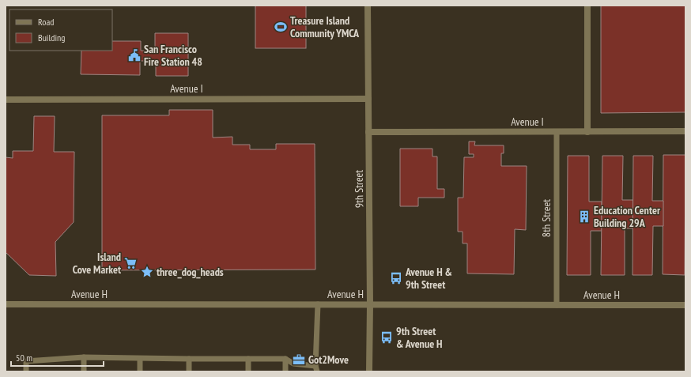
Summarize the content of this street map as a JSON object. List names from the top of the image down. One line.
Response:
{"streets":{"street":["Avenue I","9th Street","Avenue H"],"lane":["8th Street"]},"crossings":[["Avenue I","9th Street"],["Avenue I","8th Street"],["9th Street","Avenue H"],["8th Street","Avenue H"]],"places":{"sports":["Treasure Island Community YMCA"],"public building":["San Francisco Fire Station 48"],"building":["Education Center Building 29A"],"supermarket":["Island Cove Market"],"place":["three_dog_heads"],"bus stop":["Avenue H & 9th Street","9th Street & Avenue H"],"office":["Got2Move"]},"legend":["Road","Building"],"scale_bar":"50 m"}
